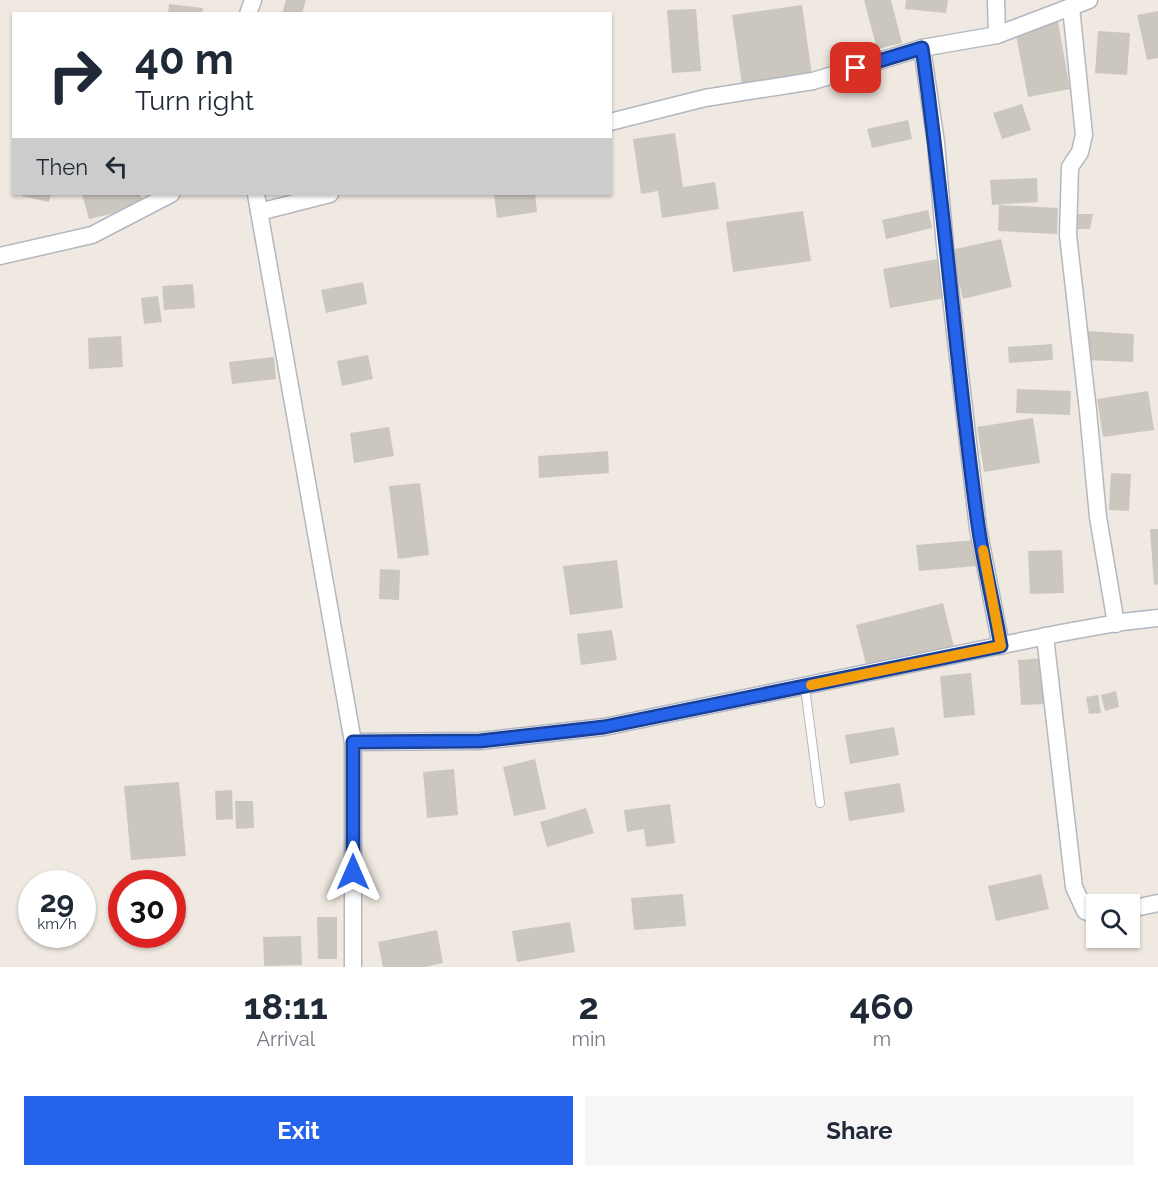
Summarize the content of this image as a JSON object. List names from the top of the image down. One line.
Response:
{"page":{"turn":["40 m","Turn right"],"then":"Then","speed":"29 km/h","limit":"30","eta":["18:11","Arrival","2","min","460","m"],"buttons":["Exit","Share"]}}
